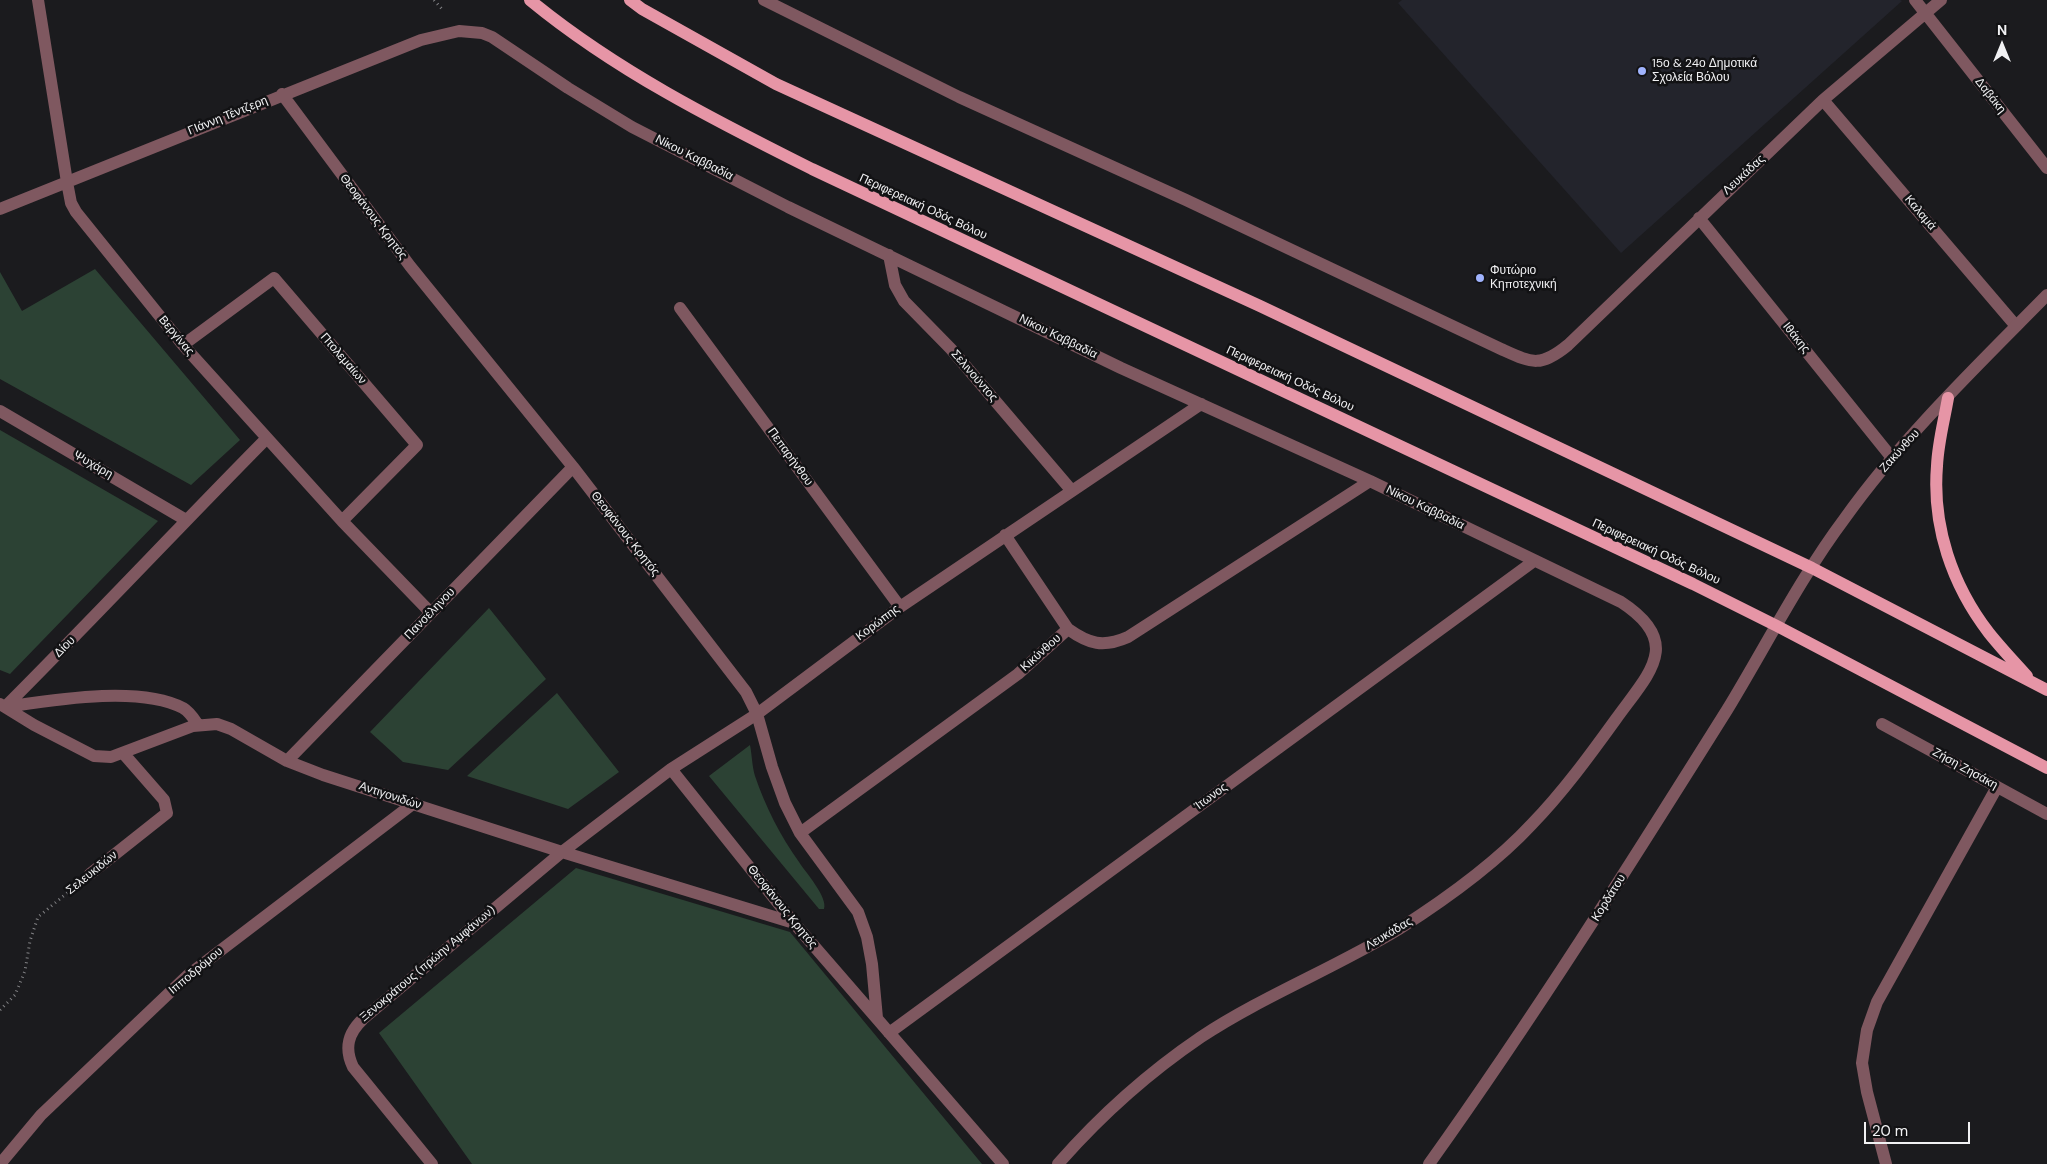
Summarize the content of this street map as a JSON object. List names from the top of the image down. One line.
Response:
{"streets":{"main road":["Περιφερειακή Οδός Βόλου"],"street":["Δαβάκη","ΓΙάννη Τέντζερη","Νίκου Καββαδία","Λευκάδας","Καλαμά","Θεοφάνους Κρητός","Βεργίνας","Ιθάκης","Πτολεμαίων","Σελινούντος","Ζακύνθου","Πεπαρήνθου","Ψυχάρη","Πανσέληνου","Κορώπης","Δίου","Κικύνθου","Ζήση Ζησάκη","Αντιγονιδών","Ίτωνος","Σελευκιδών","Κορδάτου","Ξενοκράτους (πρώην Αμφάνων)","Ιπποδρόμου"]},"crossings":[["Δαβάκη","Λευκάδας"],["ΓΙάννη Τέντζερη","Νίκου Καββαδία"],["ΓΙάννη Τέντζερη","Θεοφάνους Κρητός"],["ΓΙάννη Τέντζερη","Βεργίνας"],["Νίκου Καββαδία","Λευκάδας"],["Νίκου Καββαδία","Σελινούντος"],["Νίκου Καββαδία","Κορώπης"],["Νίκου Καββαδία","Κικύνθου"],["Νίκου Καββαδία","Ίτωνος"],["Λευκάδας","Καλαμά"],["Λευκάδας","Ιθάκης"],["Περιφερειακή Οδός Βόλου","Ζακύνθου"],["Περιφερειακή Οδός Βόλου","Κορδάτου"],["Καλαμά","Ζακύνθου"],["Θεοφάνους Κρητός","Πανσέληνου"],["Θεοφάνους Κρητός","Κορώπης"],["Θεοφάνους Κρητός","Κικύνθου"],["Θεοφάνους Κρητός","Αντιγονιδών"],["Θεοφάνους Κρητός","Ίτωνος"],["Βεργίνας","Πτολεμαίων"],["Βεργίνας","Πανσέληνου"],["Βεργίνας","Δίου"],["Ιθάκης","Ζακύνθου"],["Σελινούντος","Κορώπης"],["Ζακύνθου","Κορδάτου"],["Πεπαρήνθου","Κορώπης"],["Ψυχάρη","Δίου"],["Πανσέληνου","Αντιγονιδών"],["Κορώπης","Αντιγονιδών"],["Κορώπης","Ξενοκράτους (πρώην Αμφάνων)"],["Δίου","Αντιγονιδών"],["Αντιγονιδών","Σελευκιδών"],["Αντιγονιδών","Ξενοκράτους (πρώην Αμφάνων)"],["Αντιγονιδών","Ιπποδρόμου"]],"places":["15ο & 24ο Δημοτικά Σχολεία Βόλου","Φυτώριο Κηποτεχνική"],"scale_bar":"20 m","north":"top"}
